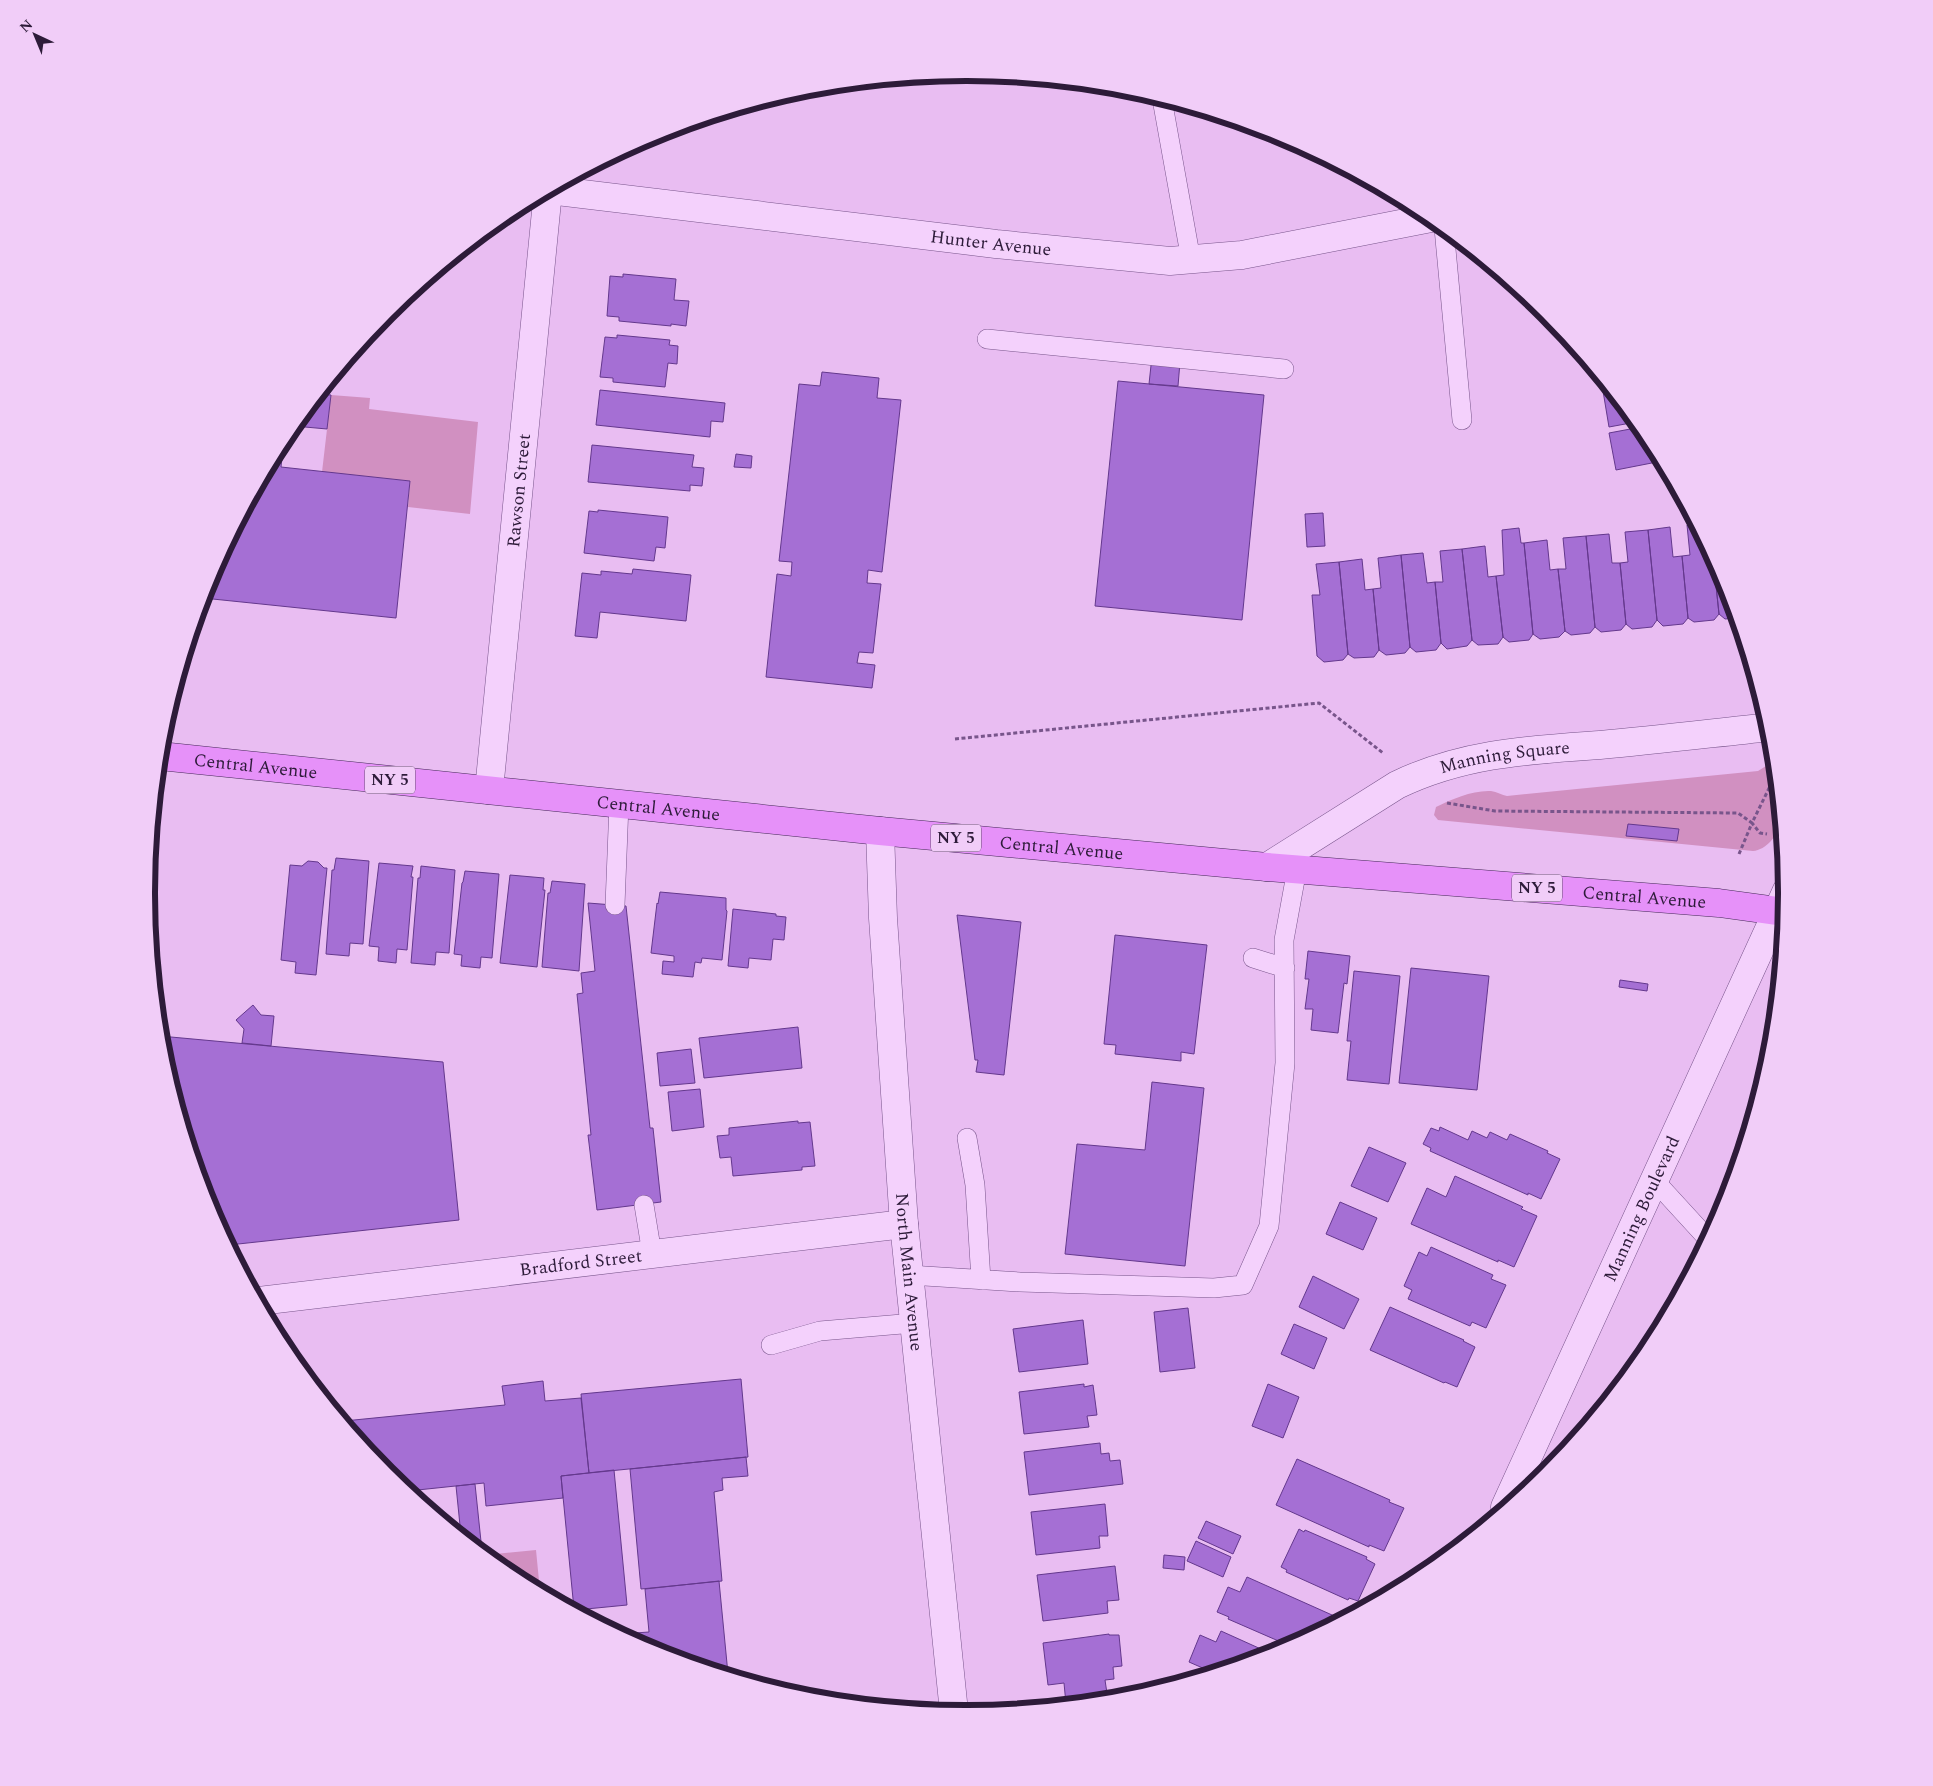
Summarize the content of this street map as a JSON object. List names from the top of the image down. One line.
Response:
{"streets":{"main road":["Central Avenue","NY 5"],"street":["Hunter Avenue","Rawson Street","Manning Square","Manning Boulevard","Bradford Street","North Main Avenue"]},"crossings":[["Rawson Street","Central Avenue"],["Manning Square","Central Avenue"],["Central Avenue","North Main Avenue"],["Bradford Street","North Main Avenue"]],"north":"top left"}
